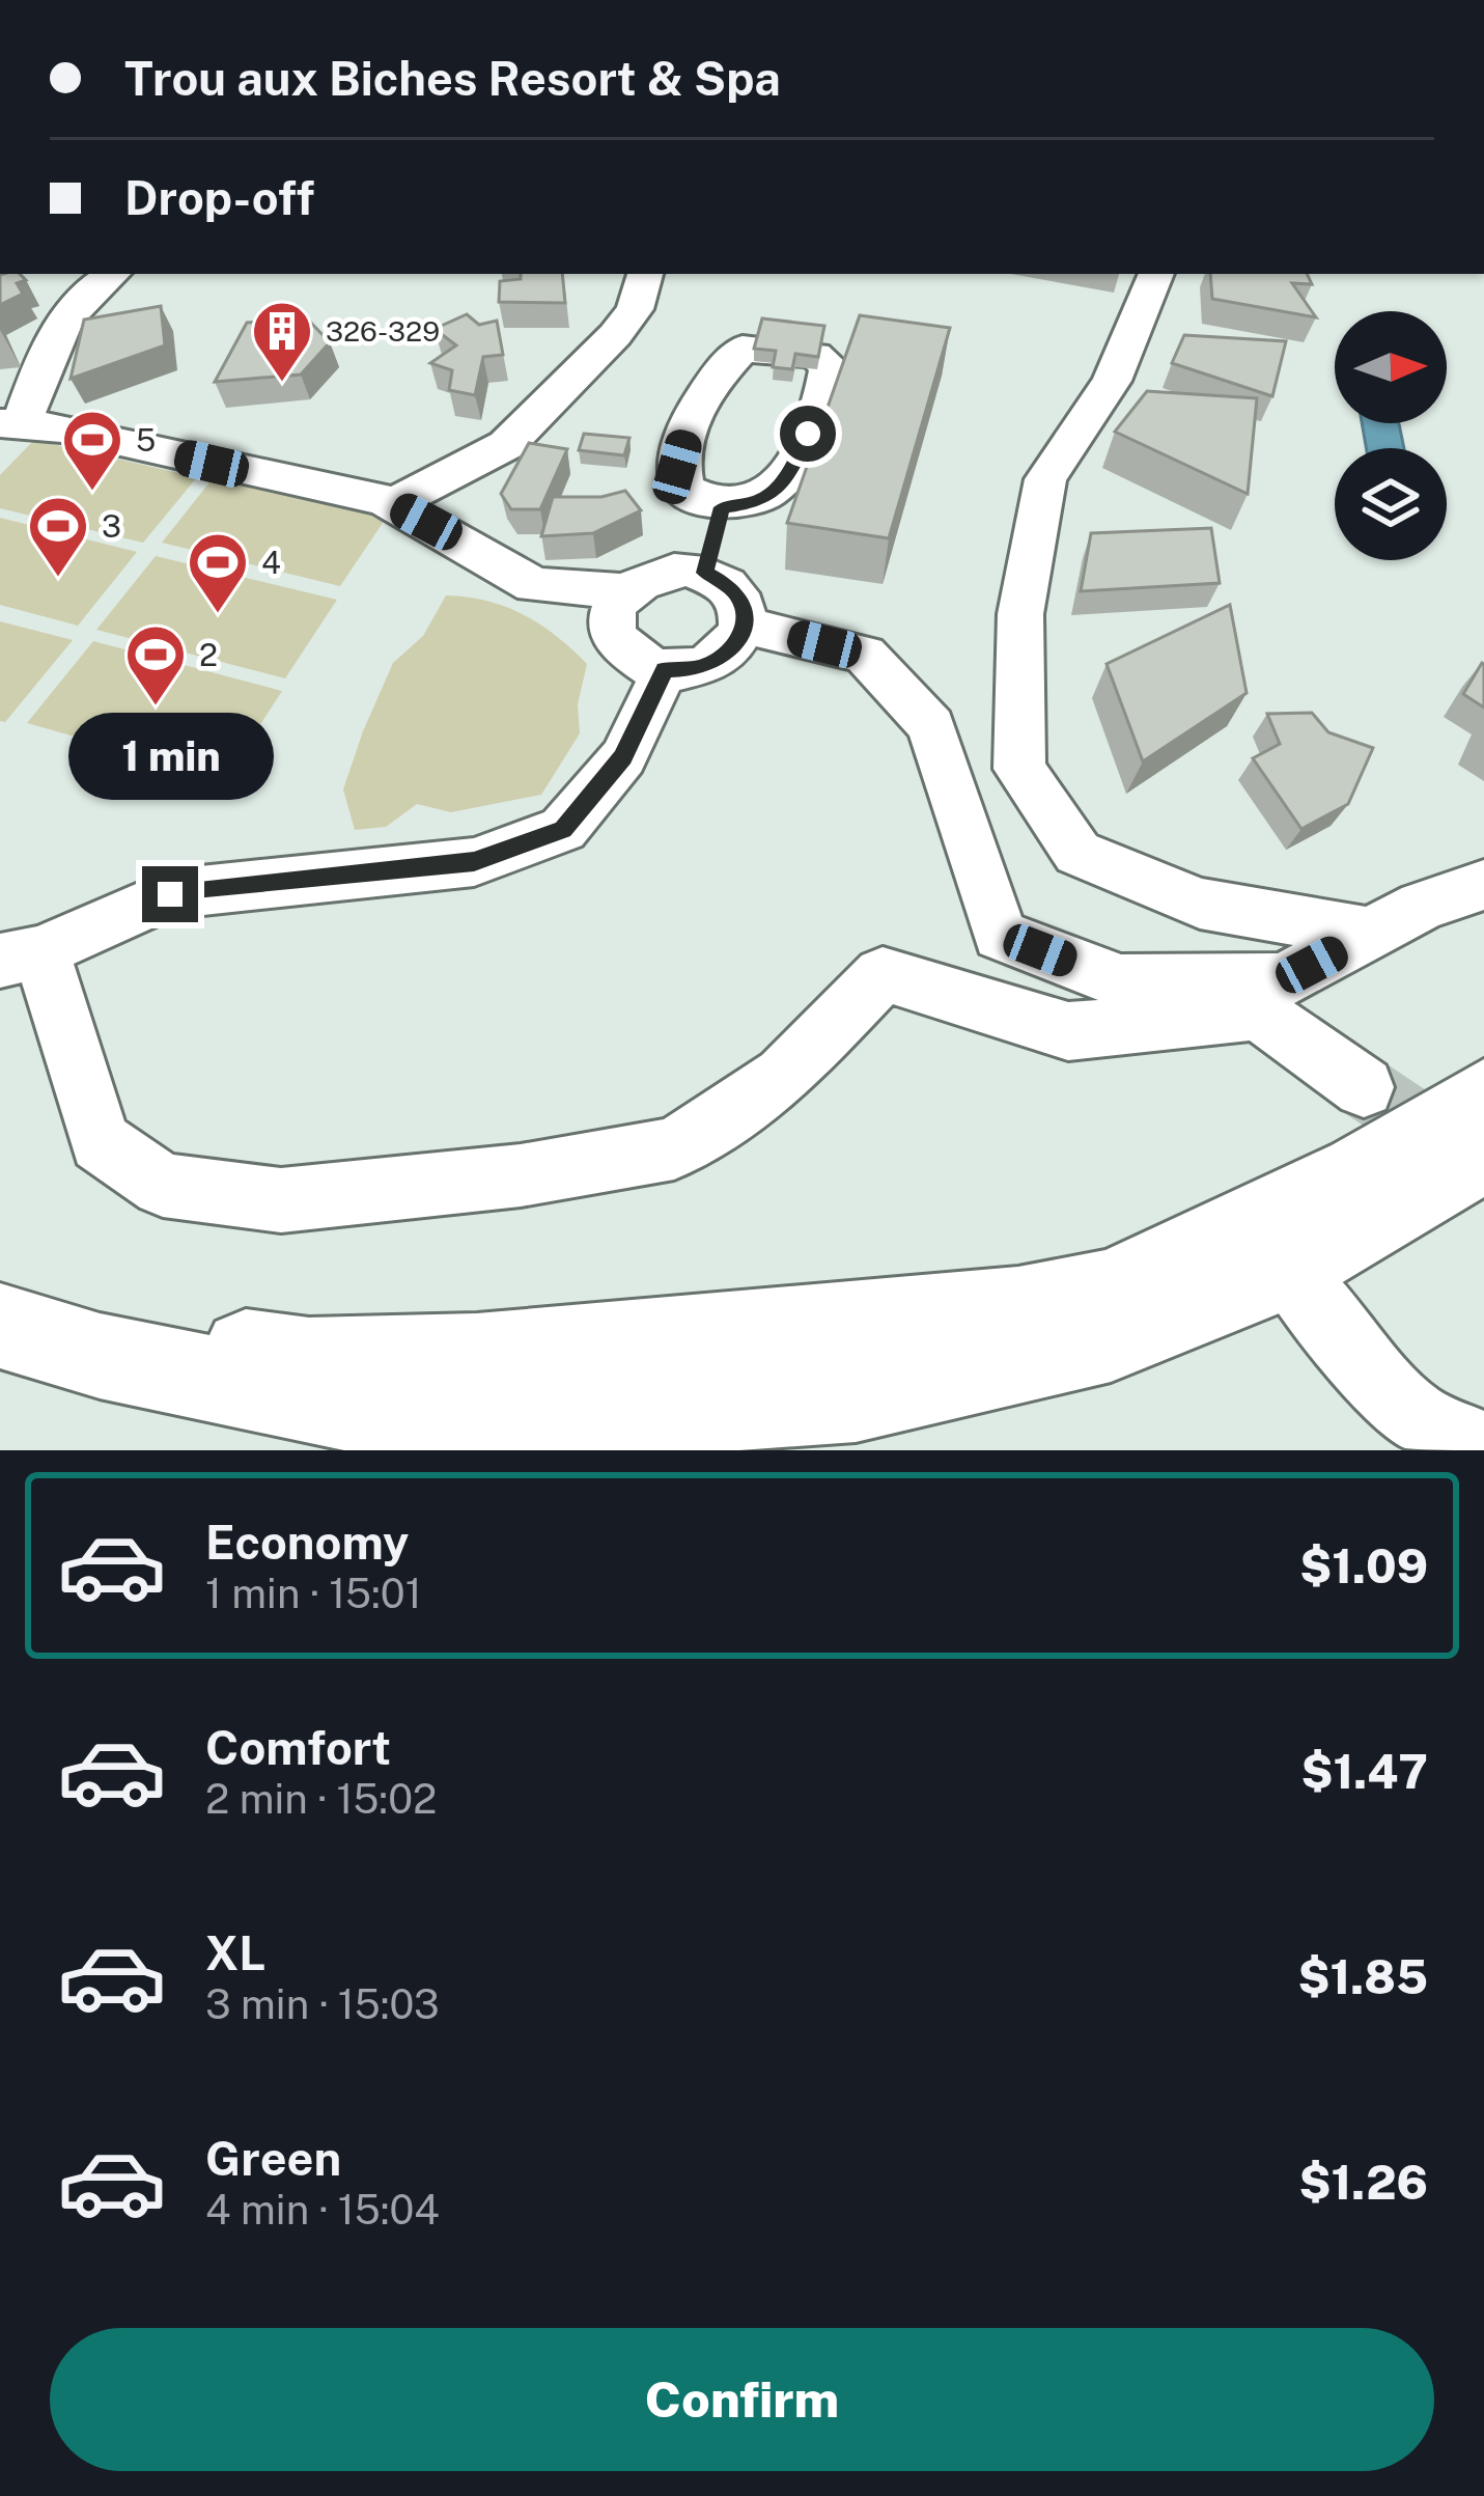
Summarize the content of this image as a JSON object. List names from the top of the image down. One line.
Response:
{"places":{"building":["326-329"],"sports":["5","3","4","2"]},"north":"right","page":{"banner":["Trou aux Biches Resort & Spa","Drop-off"],"bubble":"1 min","list":[{"name":"Economy","note":"1 min · 15:01","value":"$1.09"},{"name":"Comfort","note":"2 min · 15:02","value":"$1.47"},{"name":"XL","note":"3 min · 15:03","value":"$1.85"},{"name":"Green","note":"4 min · 15:04","value":"$1.26"}],"buttons":"Confirm"}}
